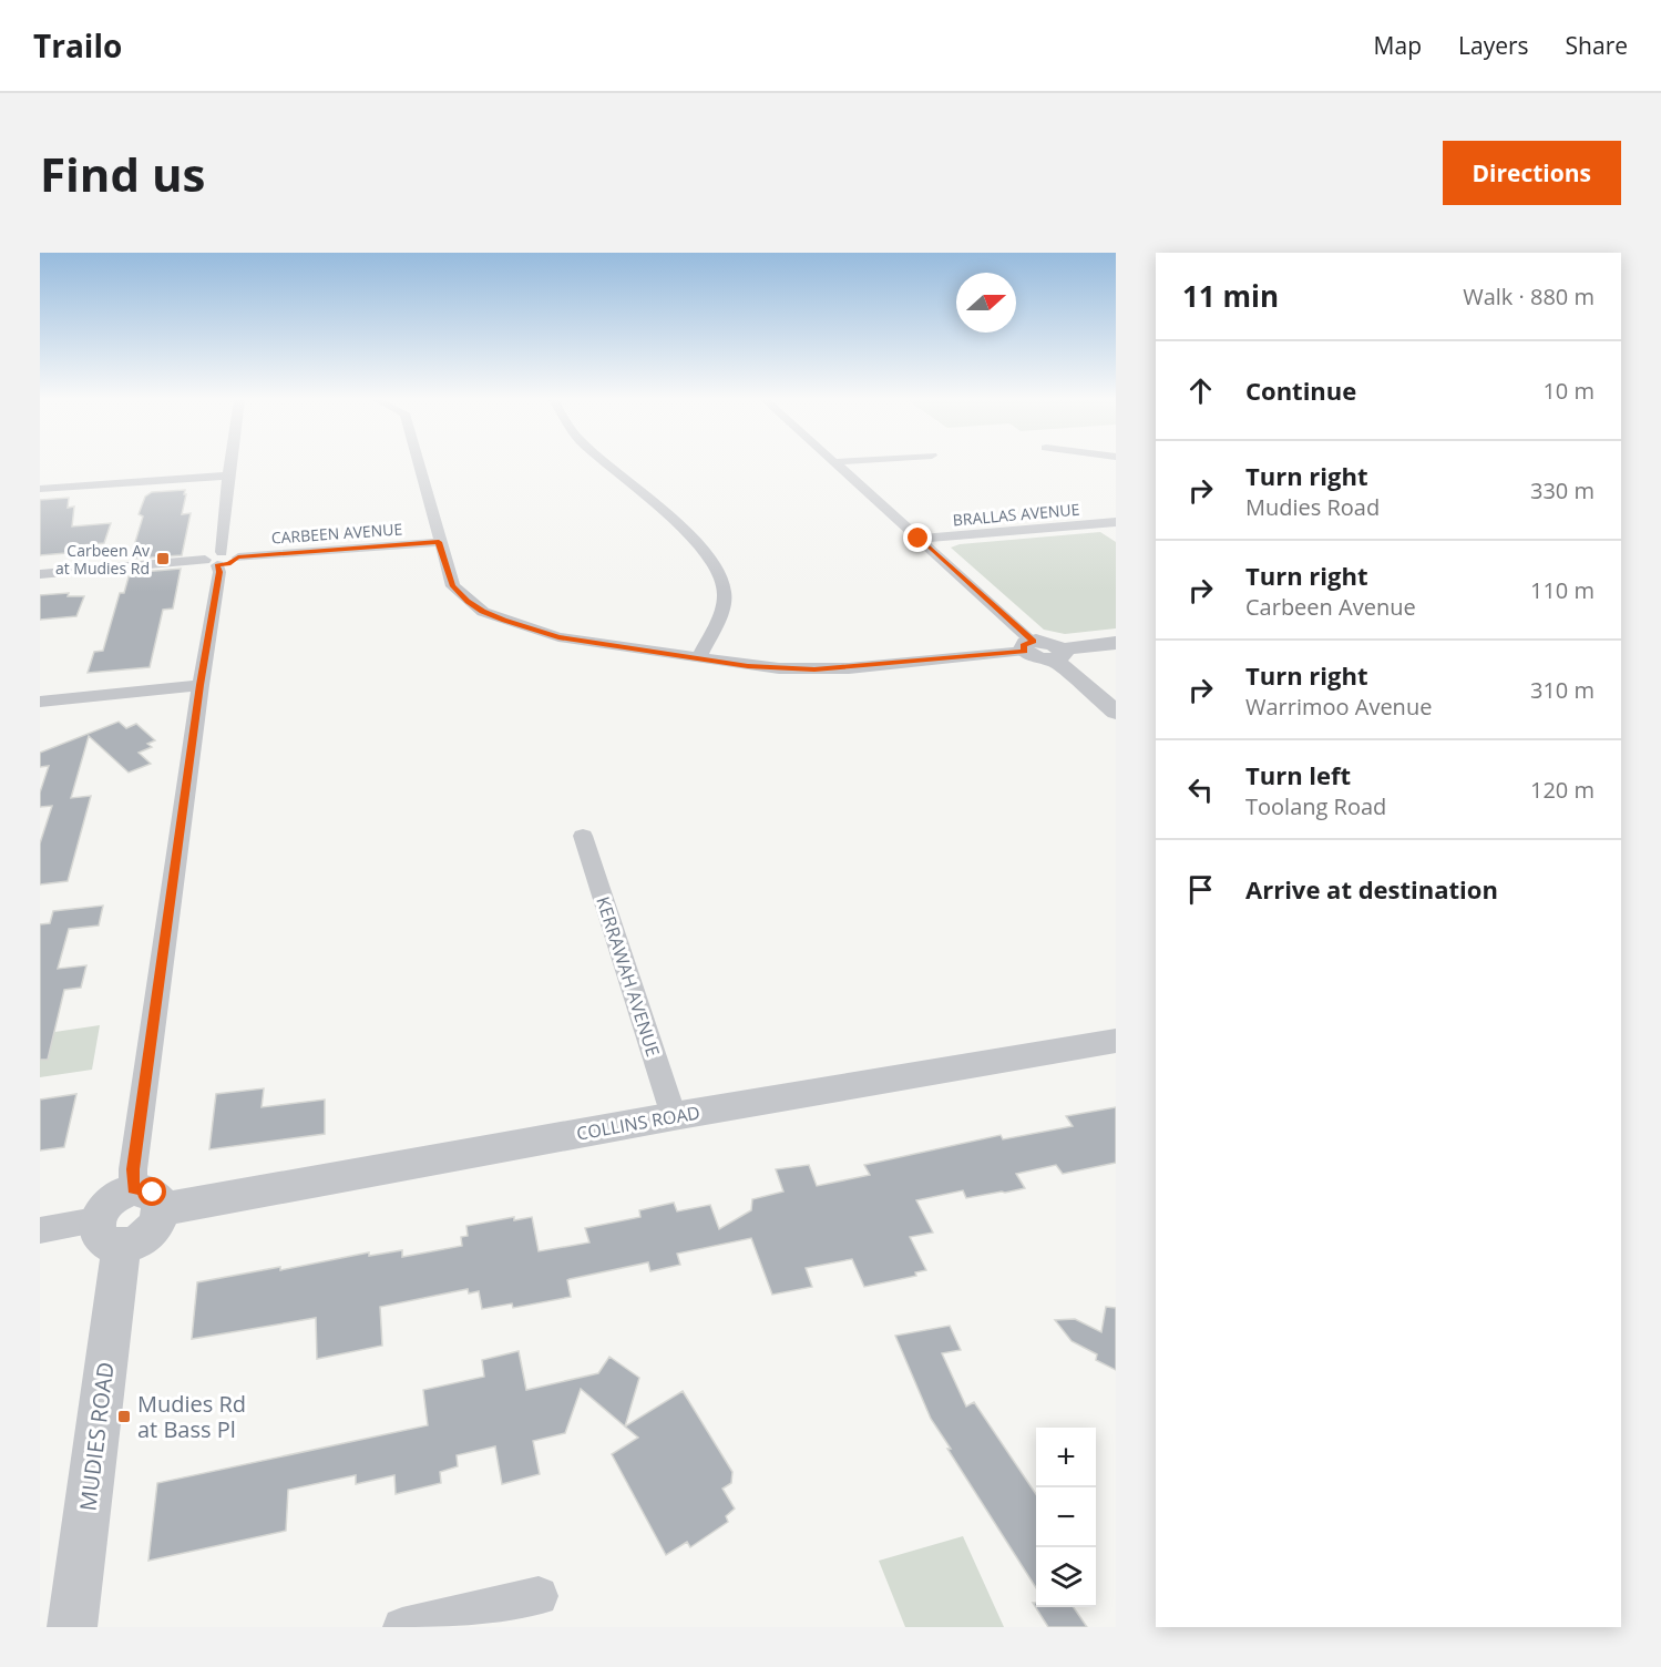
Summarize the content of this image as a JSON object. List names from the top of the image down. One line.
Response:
{"streets":{"street":["BRALLAS AVENUE","CARBEEN AVENUE","KERRAWAH AVENUE","COLLINS ROAD","MUDIES ROAD"]},"crossings":[["KERRAWAH AVENUE","COLLINS ROAD"]],"places":{"transit":["Carbeen Av at Mudies Rd","Mudies Rd at Bass Pl"]},"north":"right","page":{"header":"Trailo","nav":["Map","Layers","Share"],"buttons":"Directions","title":"Find us","heading":["11 min","Walk · 880 m"],"list":[["Continue","10 m"],["Turn right","Mudies Road","330 m"],["Turn right","Carbeen Avenue","110 m"],["Turn right","Warrimoo Avenue","310 m"],["Turn left","Toolang Road","120 m"],"Arrive at destination"],"map_buttons":["+","−"]}}
